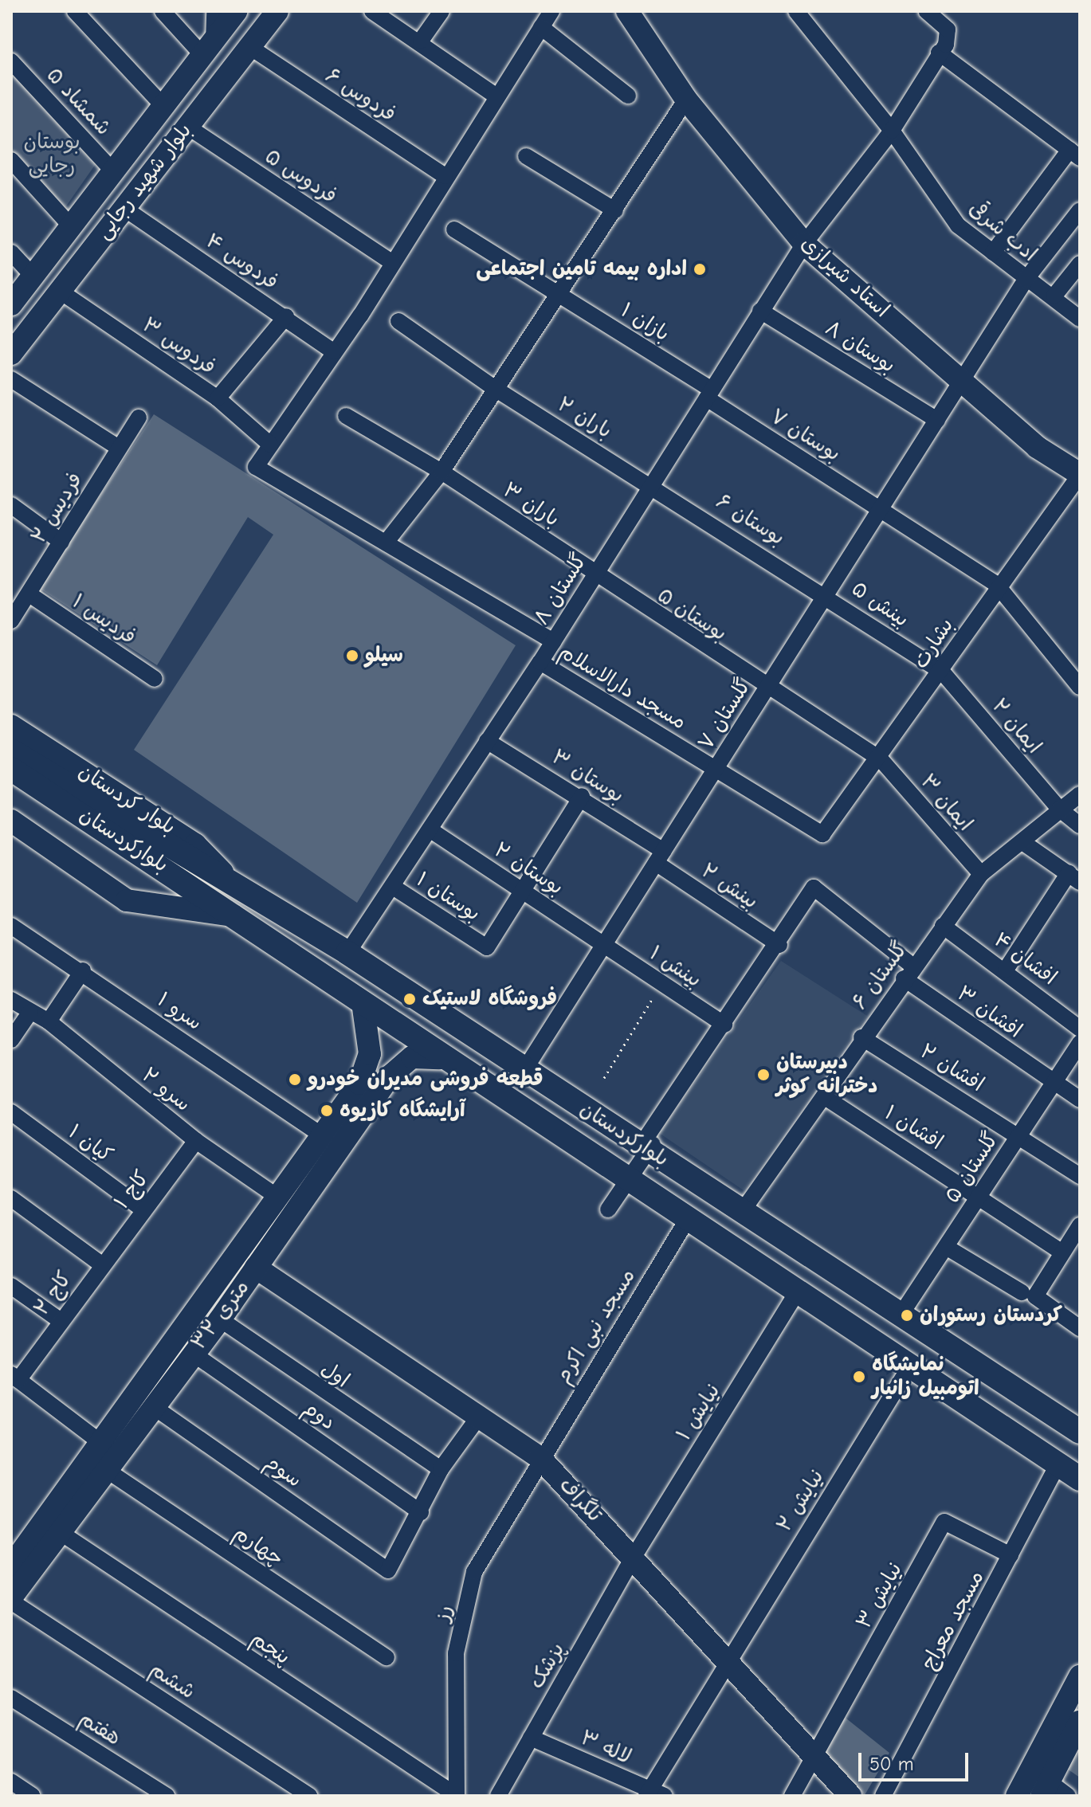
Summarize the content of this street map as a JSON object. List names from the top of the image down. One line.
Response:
{"streets":{"main road":["بلوارکردستان"],"street":["فردوس ۶","شمشاد ۵","فردوس ۵","بلوار شهید رجایی","ادب شرقی","فردوس ۴","استاد شیرازی","بازان ۱","فردوس ۳","بوستان ۸","باران ۲","بوستان ۷","باران ۳","فردیس ۲","بوستان ۶","گلستان ۸","بینش ۵","بوستان ۵","فردیس ۱","بشارت","مسجد دارالاسلام","گلستان ۷","ایمان ۲","بوستان ۳","بلوار کردستان","ایمان ۳","بوستان ۲","بینش ۲","بوستان ۱","افشان ۴","بینش ۱","گلستان ۶","سرو ۱","افشان ۳","افشان ۲","سرو ۲","افشان ۱","کیان ۱","گلستان ۵","کاج ۱","کاج ۲","۳۲ متری","مسجد نبی اکرم","اول","نیایش ۱","دوم","سوم","تلگراف","نیایش ۲","چهارم","نیایش ۳","رز","مسجد معراج","پنجم","پزشک","ششم","هفتم","لاله ۳"]},"crossings":[["فردوس ۶","بلوار شهید رجایی"],["شمشاد ۵","بلوار شهید رجایی"],["فردوس ۵","بلوار شهید رجایی"],["بلوار شهید رجایی","فردوس ۴"],["بلوار شهید رجایی","فردوس ۳"],["ادب شرقی","گلستان ۸"],["ادب شرقی","گلستان ۷"],["استاد شیرازی","گلستان ۸"],["استاد شیرازی","بشارت"],["استاد شیرازی","گلستان ۷"],["بازان ۱","بوستان ۷"],["بازان ۱","گلستان ۸"],["بوستان ۸","گلستان ۸"],["بوستان ۸","گلستان ۷"],["باران ۲","بوستان ۶"],["باران ۲","گلستان ۸"],["بوستان ۷","گلستان ۸"],["بوستان ۷","بشارت"],["بوستان ۷","گلستان ۷"],["باران ۳","گلستان ۸"],["باران ۳","بوستان ۵"],["فردیس ۲","فردیس ۱"],["بوستان ۶","گلستان ۸"],["بوستان ۶","بینش ۵"],["بوستان ۶","گلستان ۷"],["گلستان ۸","بوستان ۵"],["گلستان ۸","مسجد دارالاسلام"],["گلستان ۸","بوستان ۳"],["گلستان ۸","بلوارکردستان"],["گلستان ۸","بوستان ۲"],["گلستان ۸","بوستان ۱"],["بینش ۵","بشارت"],["بینش ۵","گلستان ۷"],["بینش ۵","ایمان ۲"],["بوستان ۵","بشارت"],["بوستان ۵","گلستان ۷"],["بوستان ۵","ایمان ۳"],["بشارت","مسجد دارالاسلام"],["بشارت","ایمان ۲"],["بشارت","ایمان ۳"],["مسجد دارالاسلام","گلستان ۷"],["گلستان ۷","بوستان ۳"],["گلستان ۷","بلوارکردستان"],["گلستان ۷","بوستان ۲"],["گلستان ۷","بینش ۲"],["گلستان ۷","بینش ۱"],["ایمان ۲","گلستان ۶"],["بوستان ۳","بینش ۲"],["بلوار کردستان","بلوارکردستان"],["ایمان ۳","گلستان ۶"],["بلوارکردستان","گلستان ۶"],["بلوارکردستان","گلستان ۵"],["بلوارکردستان","۳۲ متری"],["بلوارکردستان","مسجد نبی اکرم"],["بلوارکردستان","نیایش ۱"],["بلوارکردستان","نیایش ۲"],["بلوارکردستان","مسجد معراج"],["بوستان ۲","بوستان ۱"],["بوستان ۲","بینش ۱"],["بینش ۲","افشان ۳"],["افشان ۴","گلستان ۶"],["گلستان ۶","افشان ۳"],["گلستان ۶","افشان ۲"],["گلستان ۶","افشان ۱"],["سرو ۱","۳۲ متری"],["افشان ۳","گلستان ۵"],["افشان ۲","گلستان ۵"],["سرو ۲","کاج ۱"],["سرو ۲","۳۲ متری"],["افشان ۱","گلستان ۵"],["کیان ۱","کاج ۱"],["کاج ۱","کاج ۲"],["۳۲ متری","اول"],["۳۲ متری","دوم"],["۳۲ متری","سوم"],["۳۲ متری","تلگراف"],["۳۲ متری","چهارم"],["۳۲ متری","پنجم"],["۳۲ متری","ششم"],["مسجد نبی اکرم","تلگراف"],["مسجد نبی اکرم","رز"],["نیایش ۱","تلگراف"],["نیایش ۱","پزشک"],["دوم","سوم"],["تلگراف","نیایش ۲"],["تلگراف","نیایش ۳"],["تلگراف","رز"],["تلگراف","پزشک"],["نیایش ۲","لاله ۳"],["نیایش ۳","مسجد معراج"],["رز","پنجم"],["پزشک","لاله ۳"]],"parks":["بوستان رجایی"],"places":["اداره بیمه تامین اجتماعی","سیلو","فروشگاه لاستیک","دبیرستان دخترانه کوثر","قطعه فروشی مدیران خودرو","آرایشگاه کازیوه","کردستان رستوران","نمایشگاه اتومبیل زانیار"],"scale_bar":"50 m"}
